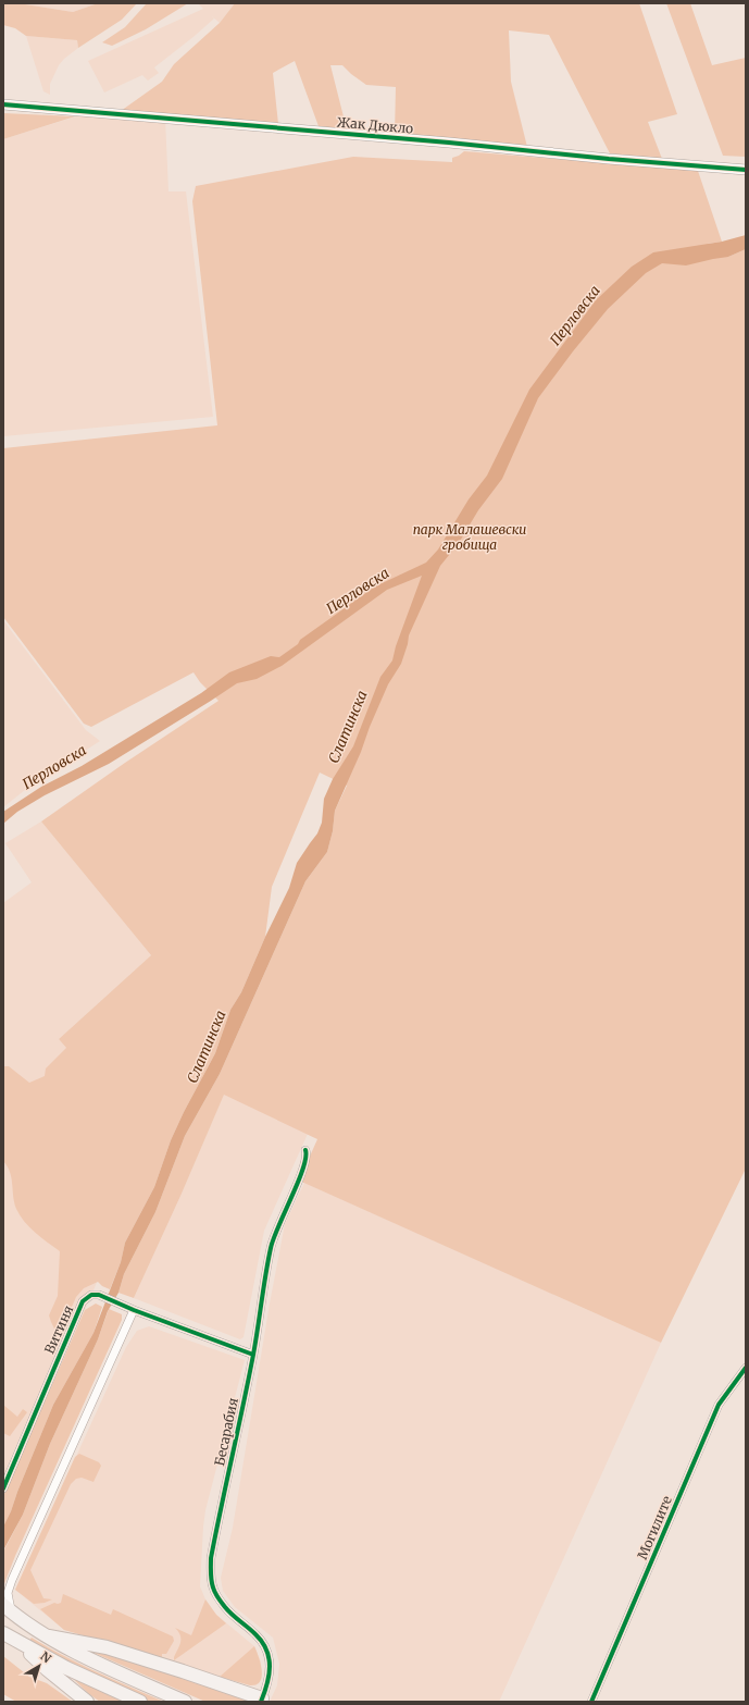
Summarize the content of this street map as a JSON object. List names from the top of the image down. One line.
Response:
{"streets":{"street":["Жак Дюкло","Витиня","Бесарабия","Могилите"]},"crossings":[["Витиня","Бесарабия"]],"water":["Перловска","Слатинска"],"parks":["парк Малашевски гробища"],"north":"top right"}
